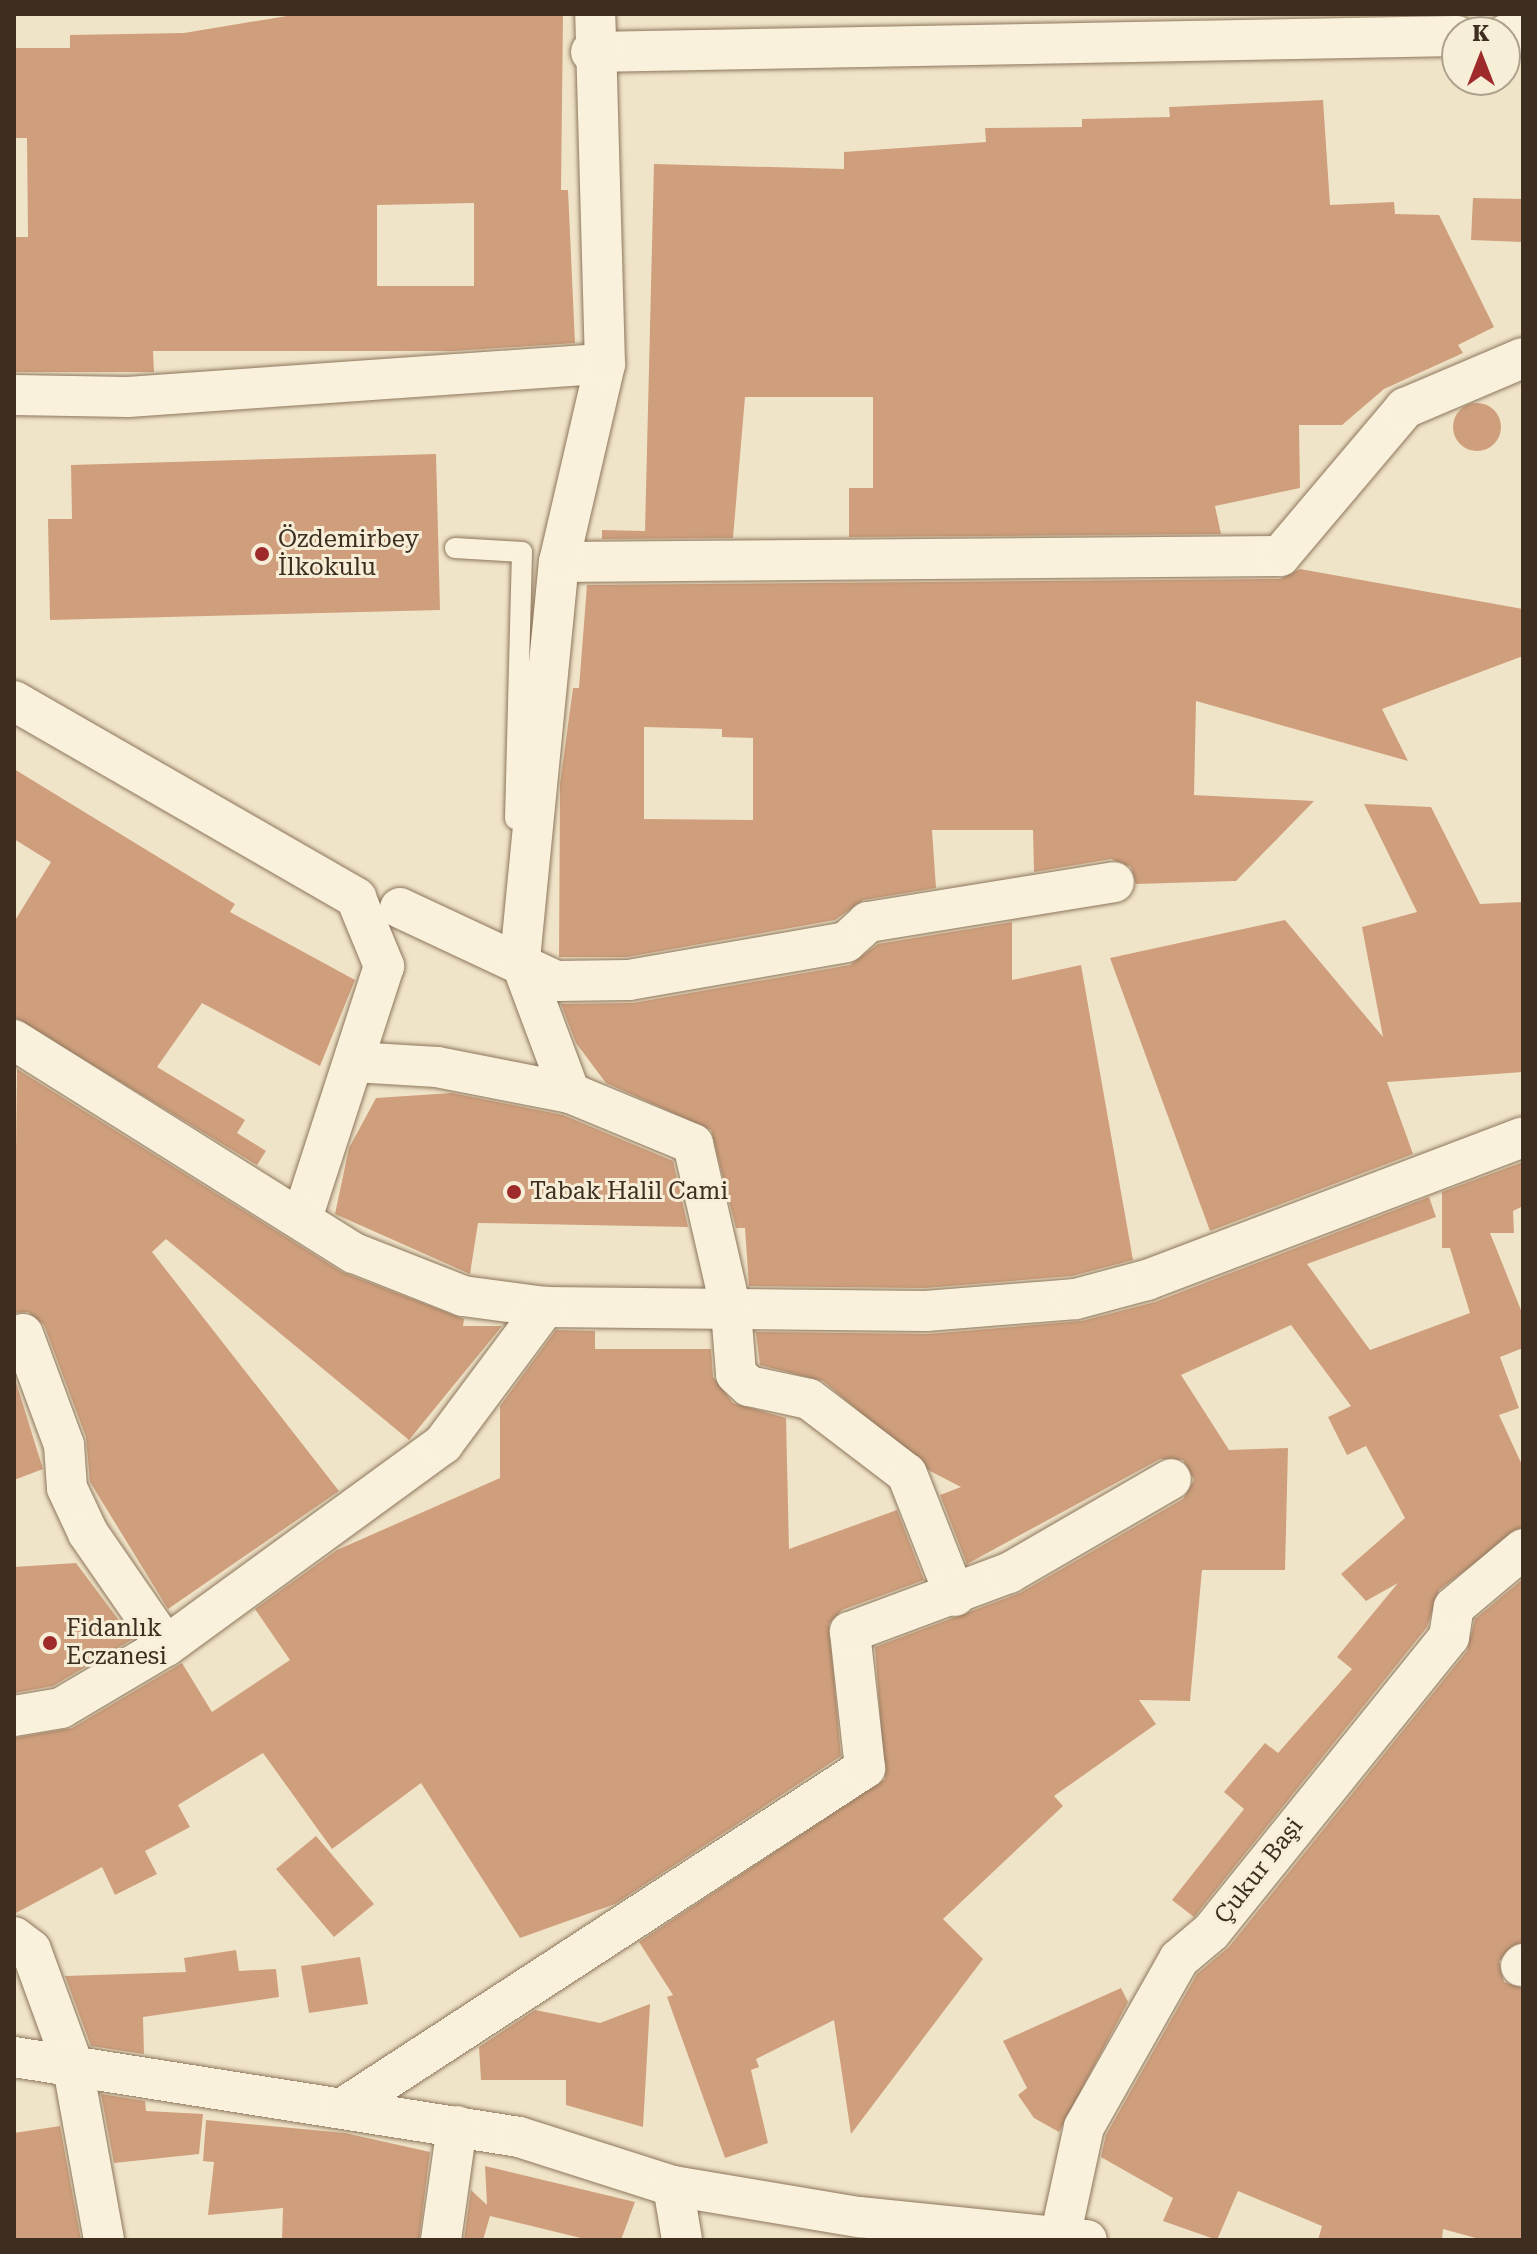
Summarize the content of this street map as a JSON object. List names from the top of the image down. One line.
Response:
{"streets":{"street":["Çukur Başi"]},"places":["Özdemirbey İlkokulu","Tabak Halil Cami","Fidanlık Eczanesi"],"north":"top"}
